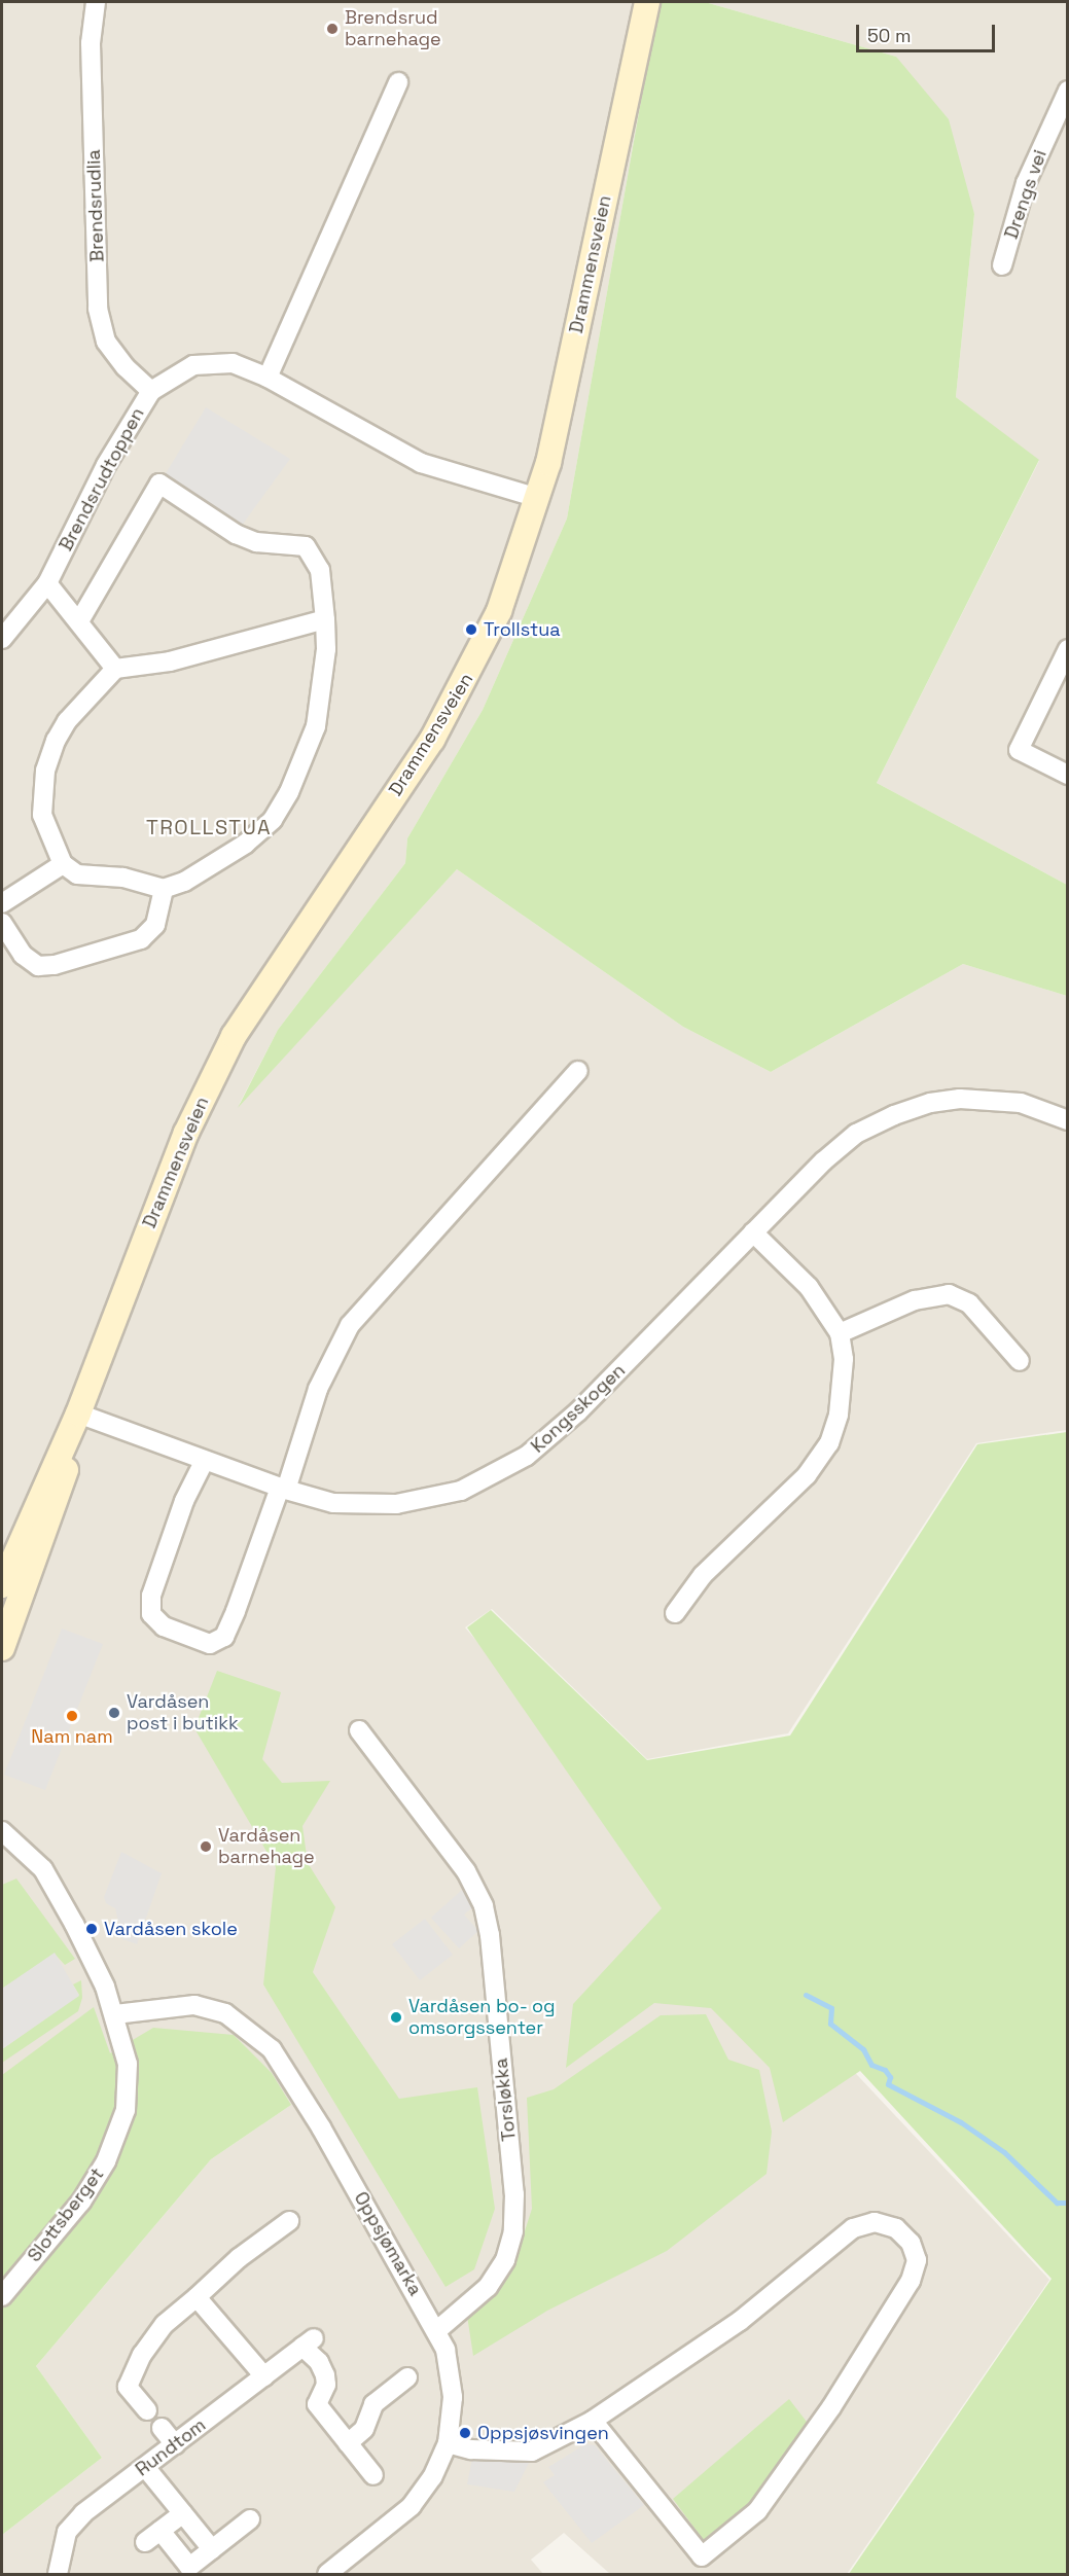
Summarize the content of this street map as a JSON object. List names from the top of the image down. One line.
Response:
{"streets":{"main road":["Drammensveien"],"street":["Drengs vei","Brendsrudlia","Brendsrudtoppen","Kongsskogen","Torsløkka","Slottsberget","Oppsjømarka","Rundtom"]},"crossings":[["Brendsrudlia","Brendsrudtoppen"],["Drammensveien","Brendsrudtoppen"],["Drammensveien","Kongsskogen"],["Torsløkka","Oppsjømarka"],["Slottsberget","Oppsjømarka"]],"districts":["TROLLSTUA"],"places":["Brendsrud barnehage","Trollstua","Vardåsen post i butikk","Nam nam","Vardåsen barnehage","Vardåsen skole","Vardåsen bo- og omsorgssenter","Oppsjøsvingen"],"scale_bar":"50 m"}
